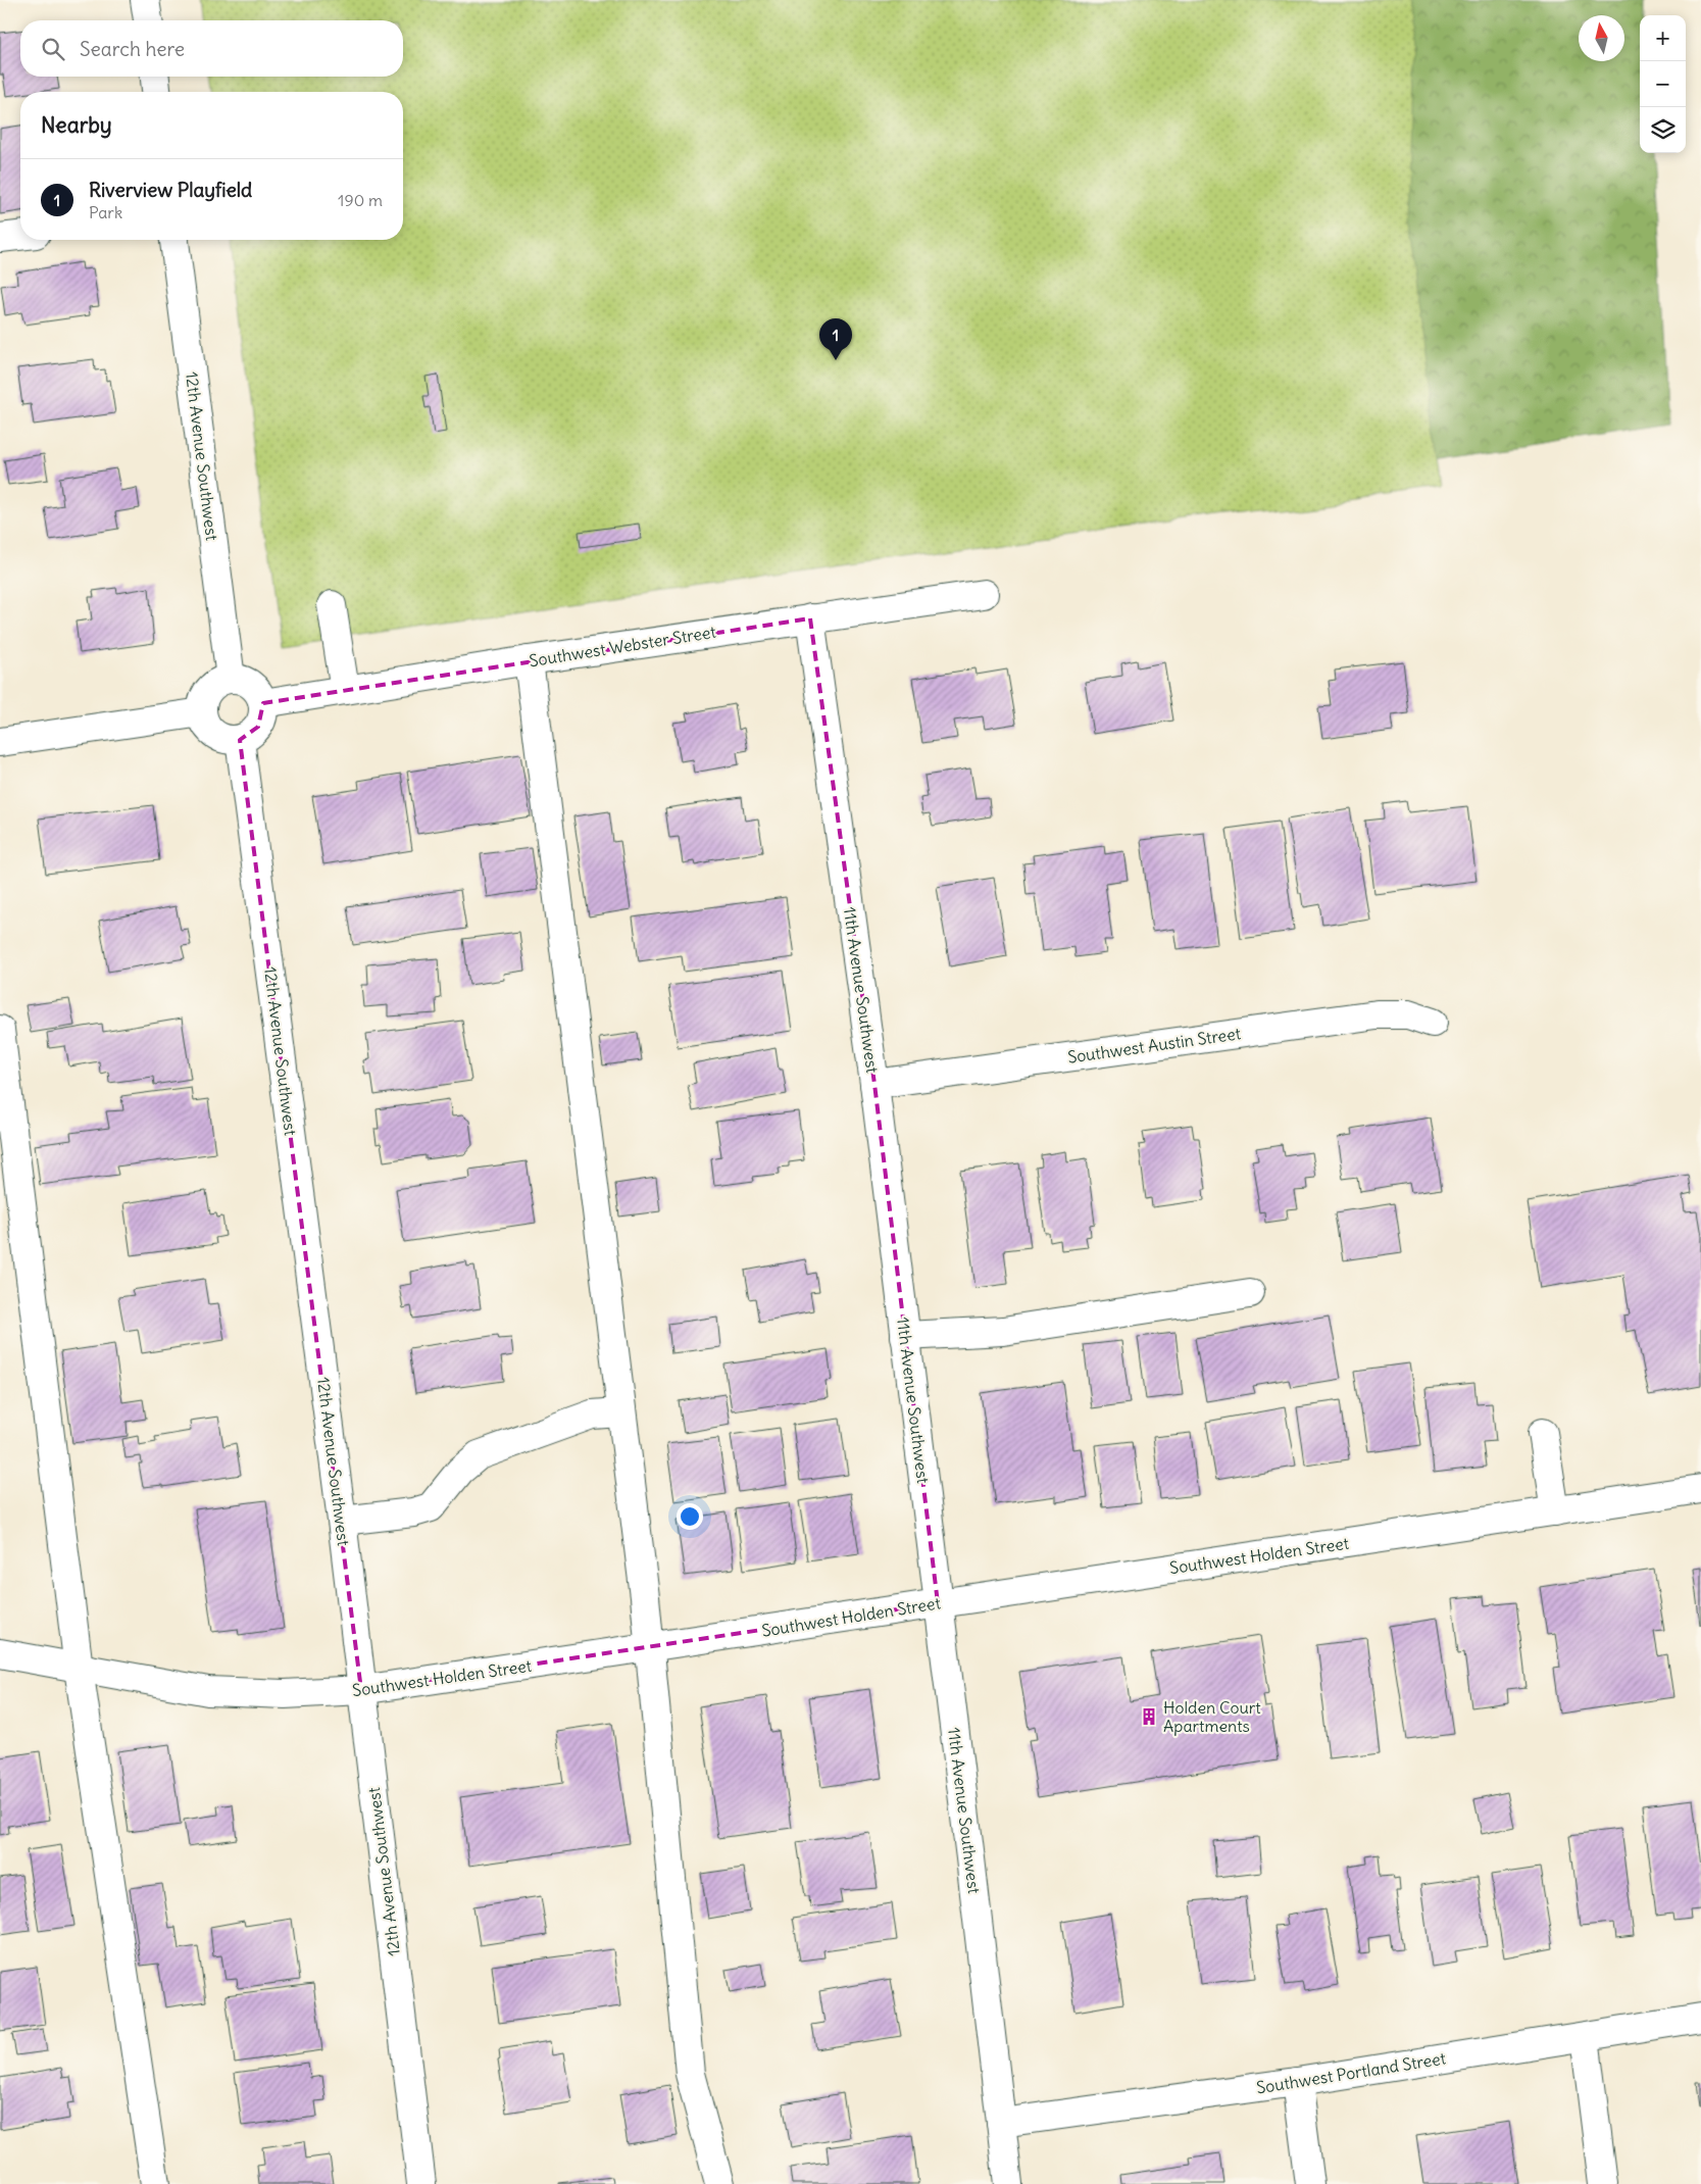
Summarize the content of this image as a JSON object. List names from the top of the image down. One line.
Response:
{"streets":{"street":["12th Avenue Southwest","Southwest Webster Street","11th Avenue Southwest","Southwest Austin Street","Southwest Holden Street","Southwest Portland Street"]},"crossings":[["12th Avenue Southwest","Southwest Webster Street"],["12th Avenue Southwest","Southwest Holden Street"],["Southwest Webster Street","11th Avenue Southwest"],["11th Avenue Southwest","Southwest Austin Street"],["11th Avenue Southwest","Southwest Holden Street"],["11th Avenue Southwest","Southwest Portland Street"]],"places":{"building":["Holden Court Apartments"]},"north":"top","page":{"map_buttons":["+","−"],"search":"Search here","heading":"Nearby","list":[{"mark":"1","name":"Riverview Playfield","note":"Park","value":"190 m"}],"pins":"1"}}
